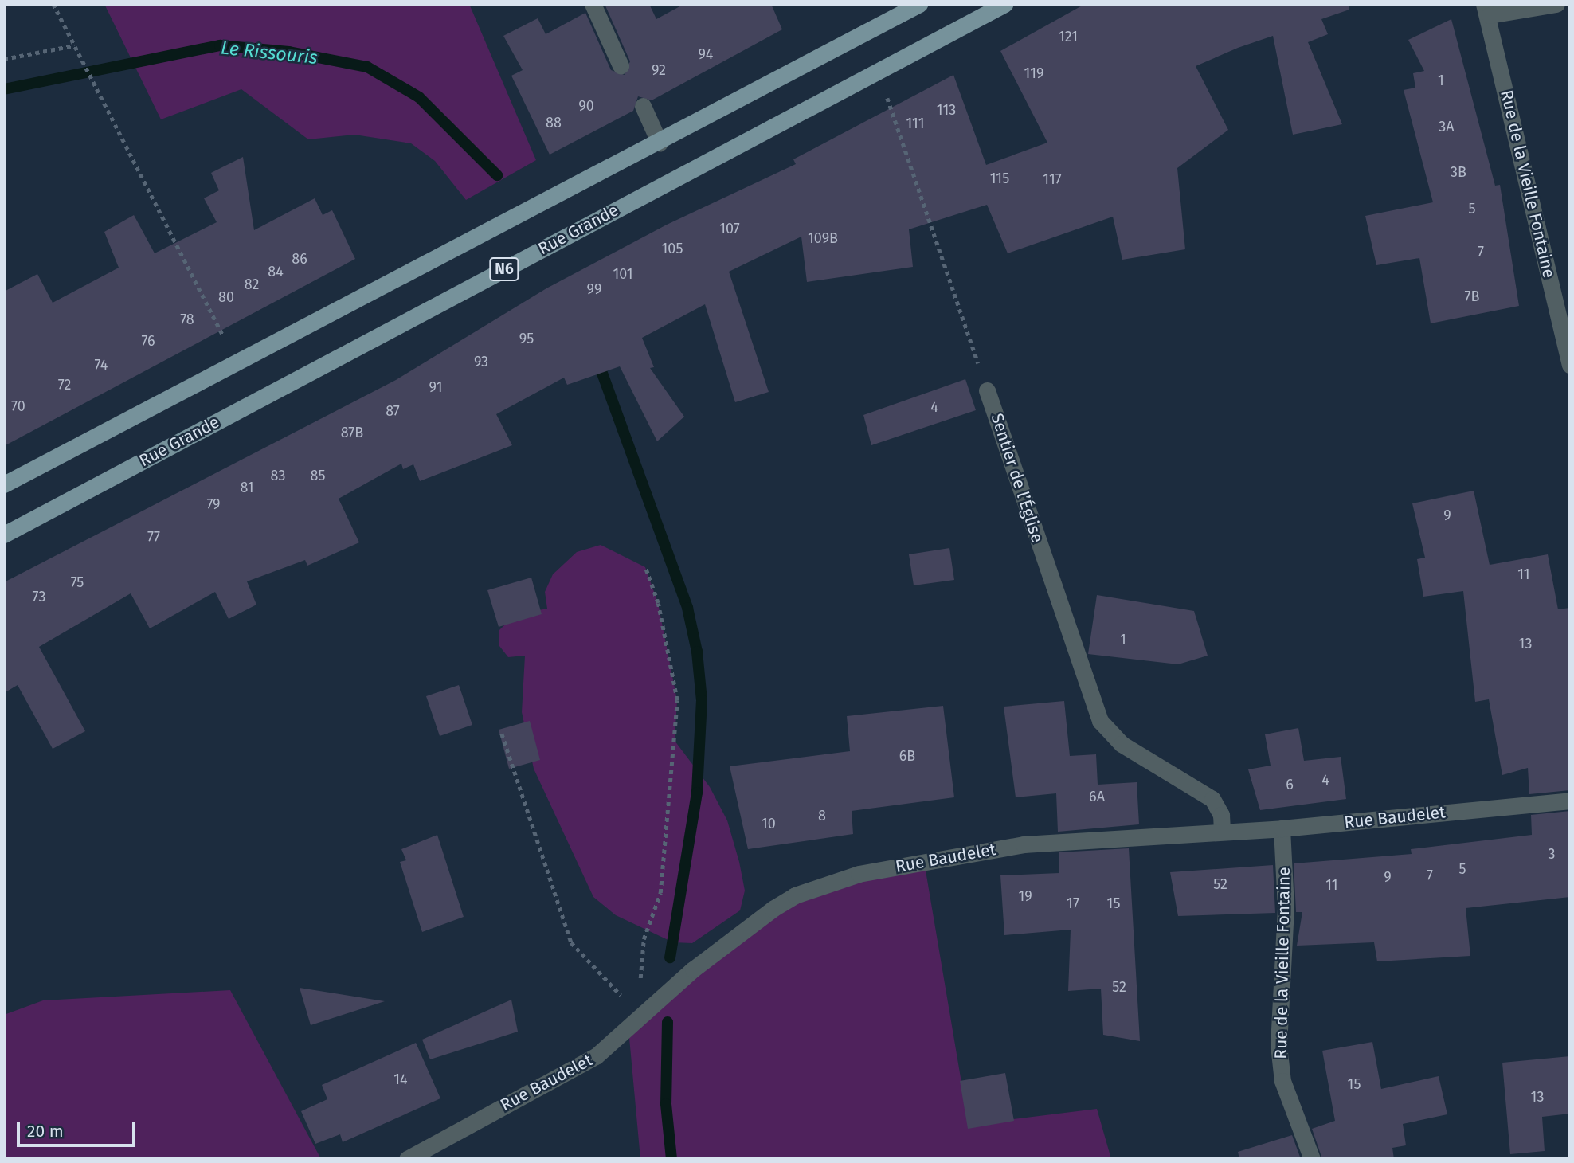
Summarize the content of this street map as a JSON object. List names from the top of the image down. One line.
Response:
{"streets":{"main road":["Rue Grande","N6"],"street":["Rue de la Vieille Fontaine","Sentier de l’Église","Rue Baudelet"]},"crossings":[["Rue de la Vieille Fontaine","Rue Baudelet"],["Sentier de l’Église","Rue Baudelet"]],"water":["Le Rissouris"],"house_numbers":["121","94","92","119","1","90","113","88","111","3A","3B","115","117","5","107","109B","105","7","86","84","101","82","99","7B","80","78","95","76","93","74","72","91","70","4","87","87B","83","85","81","79","9","77","11","75","73","1","13","6B","4","6","6A","8","10","3","5","7","9","52","11","19","17","15","52","14","15","13"],"scale_bar":"20 m"}
